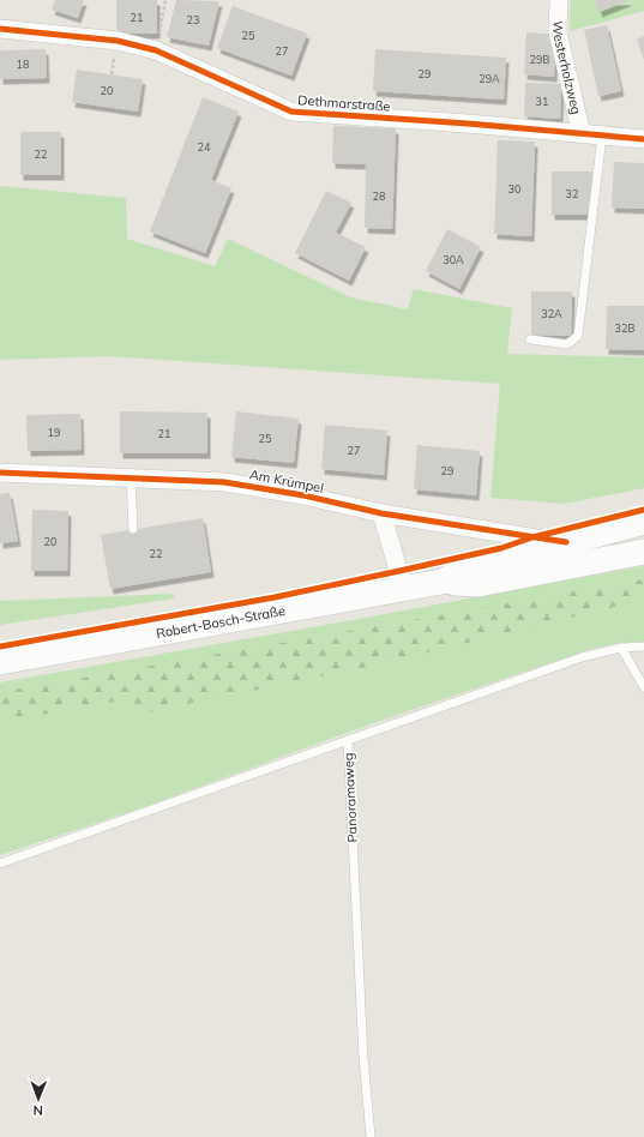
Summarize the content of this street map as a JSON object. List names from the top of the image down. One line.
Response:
{"streets":{"main road":["Robert-Bosch-Straße"],"street":["Westerholzweg","Dethmarstraße","Am Krümpel"],"lane":["Panoramaweg"]},"crossings":[["Westerholzweg","Dethmarstraße"],["Am Krümpel","Robert-Bosch-Straße"]],"house_numbers":["21","23","25","27","29B","18","29","29A","20","31","24","22","30","32","28","30A","32A","32B","19","21","25","27","29","20","22"],"north":"bottom"}
